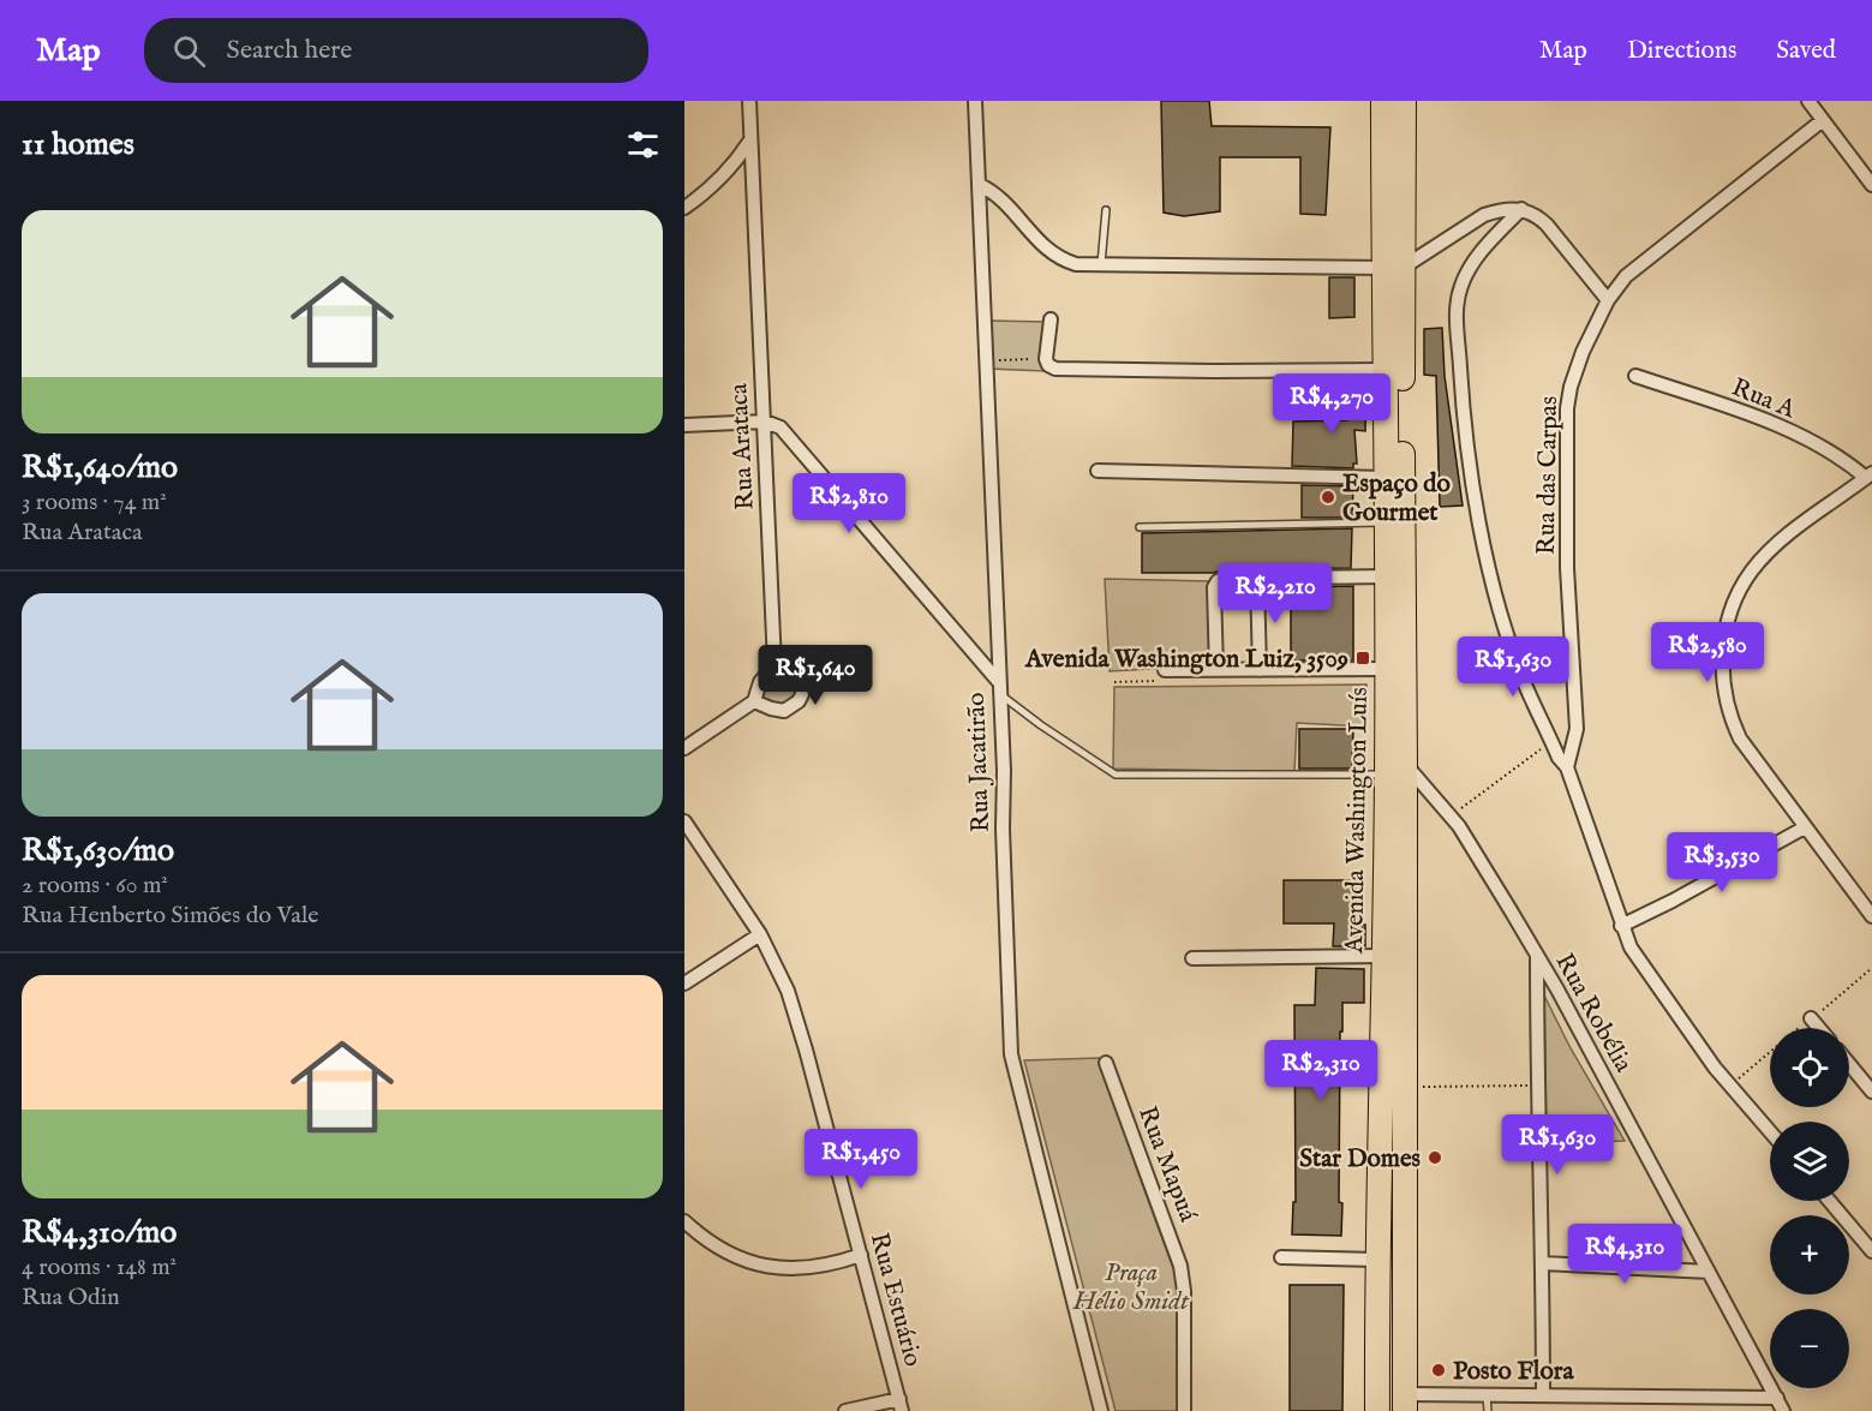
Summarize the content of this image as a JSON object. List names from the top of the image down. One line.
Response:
{"streets":{"highway":["Avenida Washington Luís"],"street":["Rua A","Rua Arataca","Rua das Carpas","Rua Jacatirão","Rua Robélia","Rua Mapuá","Rua Estuário"]},"crossings":[["Avenida Washington Luís","Rua Robélia"]],"parks":["Praça Hélio Smidt"],"places":{"other":["Espaço do Gourmet","Star Domes","Posto Flora"],"transit":["Avenida Washington Luiz, 3509"]},"page":{"header":"Map","search":"Search here","nav":["Map","Directions","Saved"],"heading":"11 homes","list":[{"name":"R$1,640/mo","note":"3 rooms · 74 m² · Rua Arataca"},{"name":"R$1,630/mo","note":"2 rooms · 60 m² · Rua Henberto Simões do Vale"},{"name":"R$4,310/mo","note":"4 rooms · 148 m² · Rua Odin"}],"price":["R$4,270","R$2,810","R$2,210","R$2,580","R$1,630","R$1,640","R$3,530","R$2,310","R$1,630","R$1,450","R$4,310"],"map_buttons":["+","−"]}}
